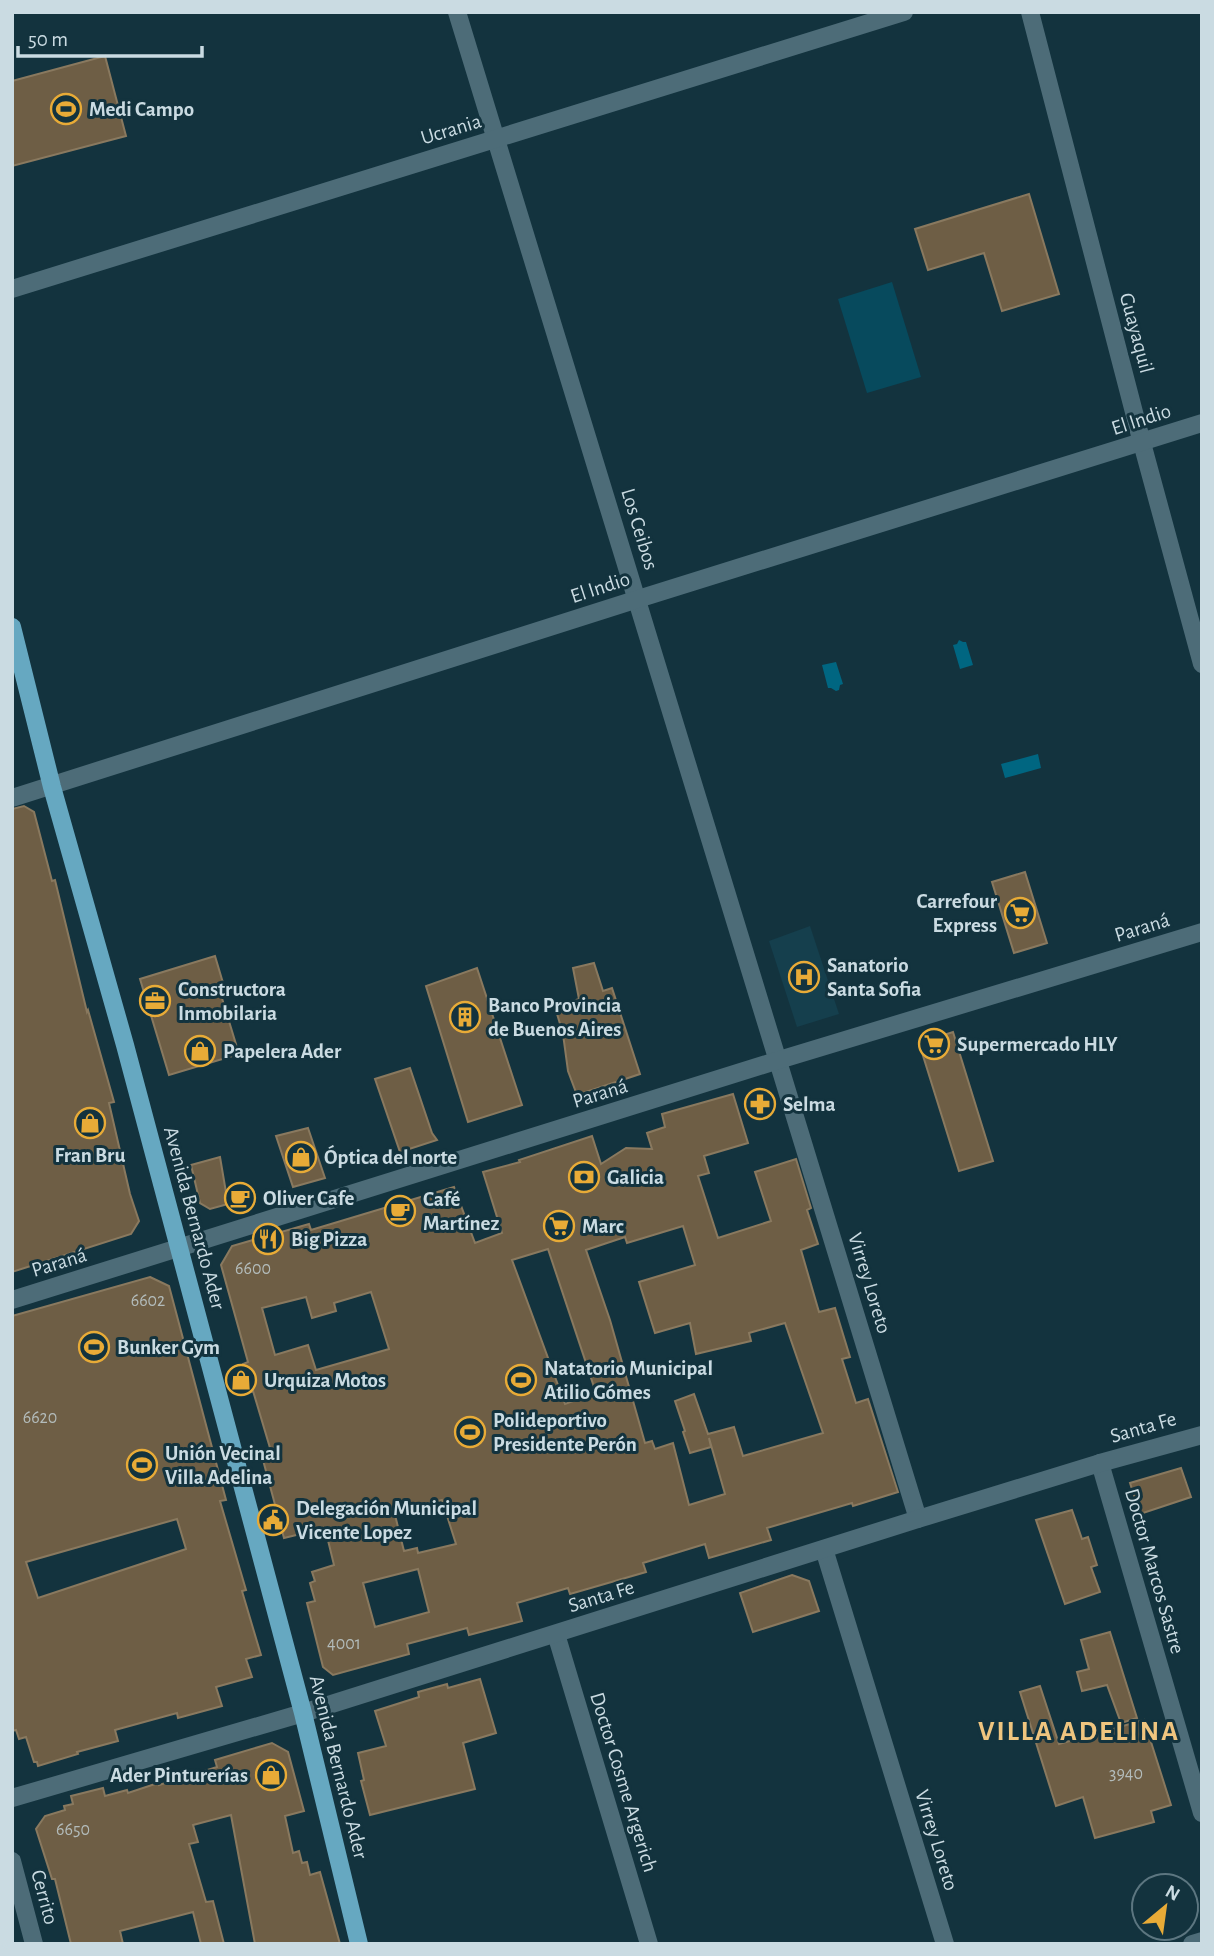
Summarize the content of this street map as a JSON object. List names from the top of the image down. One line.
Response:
{"streets":{"main road":["Avenida Bernardo Ader"],"street":["Ucrania","Guayaquil","El Indio","Los Ceibos","Paraná","Virrey Loreto","Santa Fe","Doctor Marcos Sastre","Doctor Cosme Argerich","Cerrito"]},"crossings":[["Ucrania","Los Ceibos"],["Guayaquil","El Indio"],["El Indio","Los Ceibos"],["El Indio","Avenida Bernardo Ader"],["Los Ceibos","Paraná"],["Los Ceibos","Virrey Loreto"],["Paraná","Avenida Bernardo Ader"],["Paraná","Virrey Loreto"],["Avenida Bernardo Ader","Santa Fe"],["Virrey Loreto","Santa Fe"],["Santa Fe","Doctor Marcos Sastre"],["Santa Fe","Doctor Cosme Argerich"]],"districts":["VILLA ADELINA"],"places":{"sports":["Medi Campo","Bunker Gym","Natatorio Municipal Atilio Gómes","Polideportivo Presidente Perón","Unión Vecinal Villa Adelina"],"supermarket":["Carrefour Express","Supermercado HLY","Marc"],"hospital":["Sanatorio Santa Sofia"],"office":["Constructora Inmobilaria"],"building":["Banco Provincia de Buenos Aires"],"shop":["Papelera Ader","Fran Bru","Óptica del norte","Urquiza Motos","Ader Pinturerías"],"pharmacy":["Selma"],"bank":["Galicia"],"cafe":["Oliver Cafe","Café Martínez"],"restaurant":["Big Pizza"],"public building":["Delegación Municipal Vicente Lopez"]},"house_numbers":["6600","6602","6620","4001","3940","6650"],"scale_bar":"50 m","north":"top right"}
